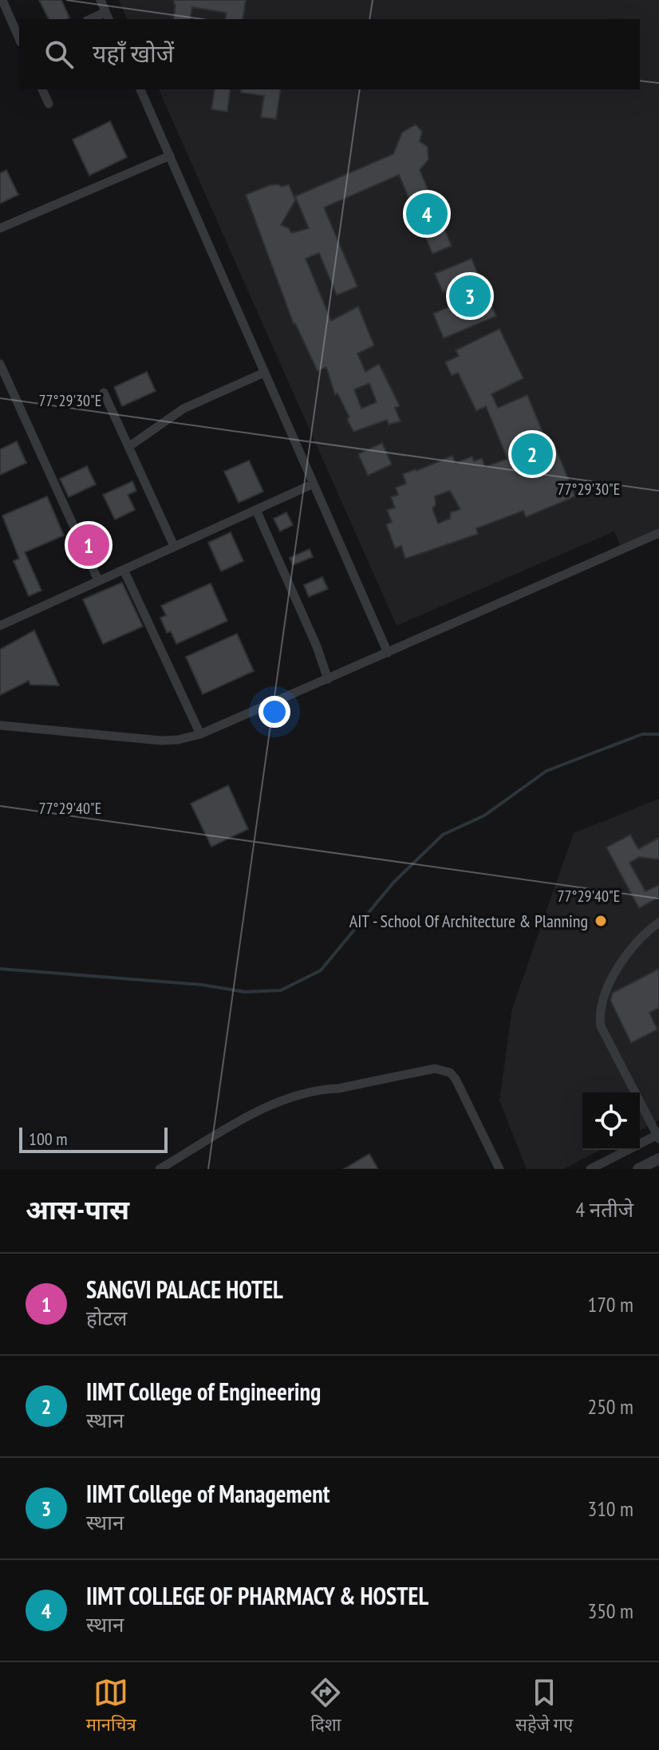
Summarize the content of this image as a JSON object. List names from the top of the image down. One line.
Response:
{"places":["AIT - School Of Architecture & Planning"],"scale_bar":"100 m","page":{"search":"यहाँ खोजें","pins":["4","3","2","1"],"scale":"100 m","heading":["आस-पास","4 नतीजे"],"list":[{"mark":"1","name":"SANGVI PALACE HOTEL","note":"होटल","value":"170 m"},{"mark":"2","name":"IIMT College of Engineering","note":"स्थान","value":"250 m"},{"mark":"3","name":"IIMT College of Management","note":"स्थान","value":"310 m"},{"mark":"4","name":"IIMT COLLEGE OF PHARMACY & HOSTEL","note":"स्थान","value":"350 m"}],"nav":["मानचित्र","दिशा","सहेजे गए"]},"coordinates":["77°29'30\"E","77°29'40\"E"]}
